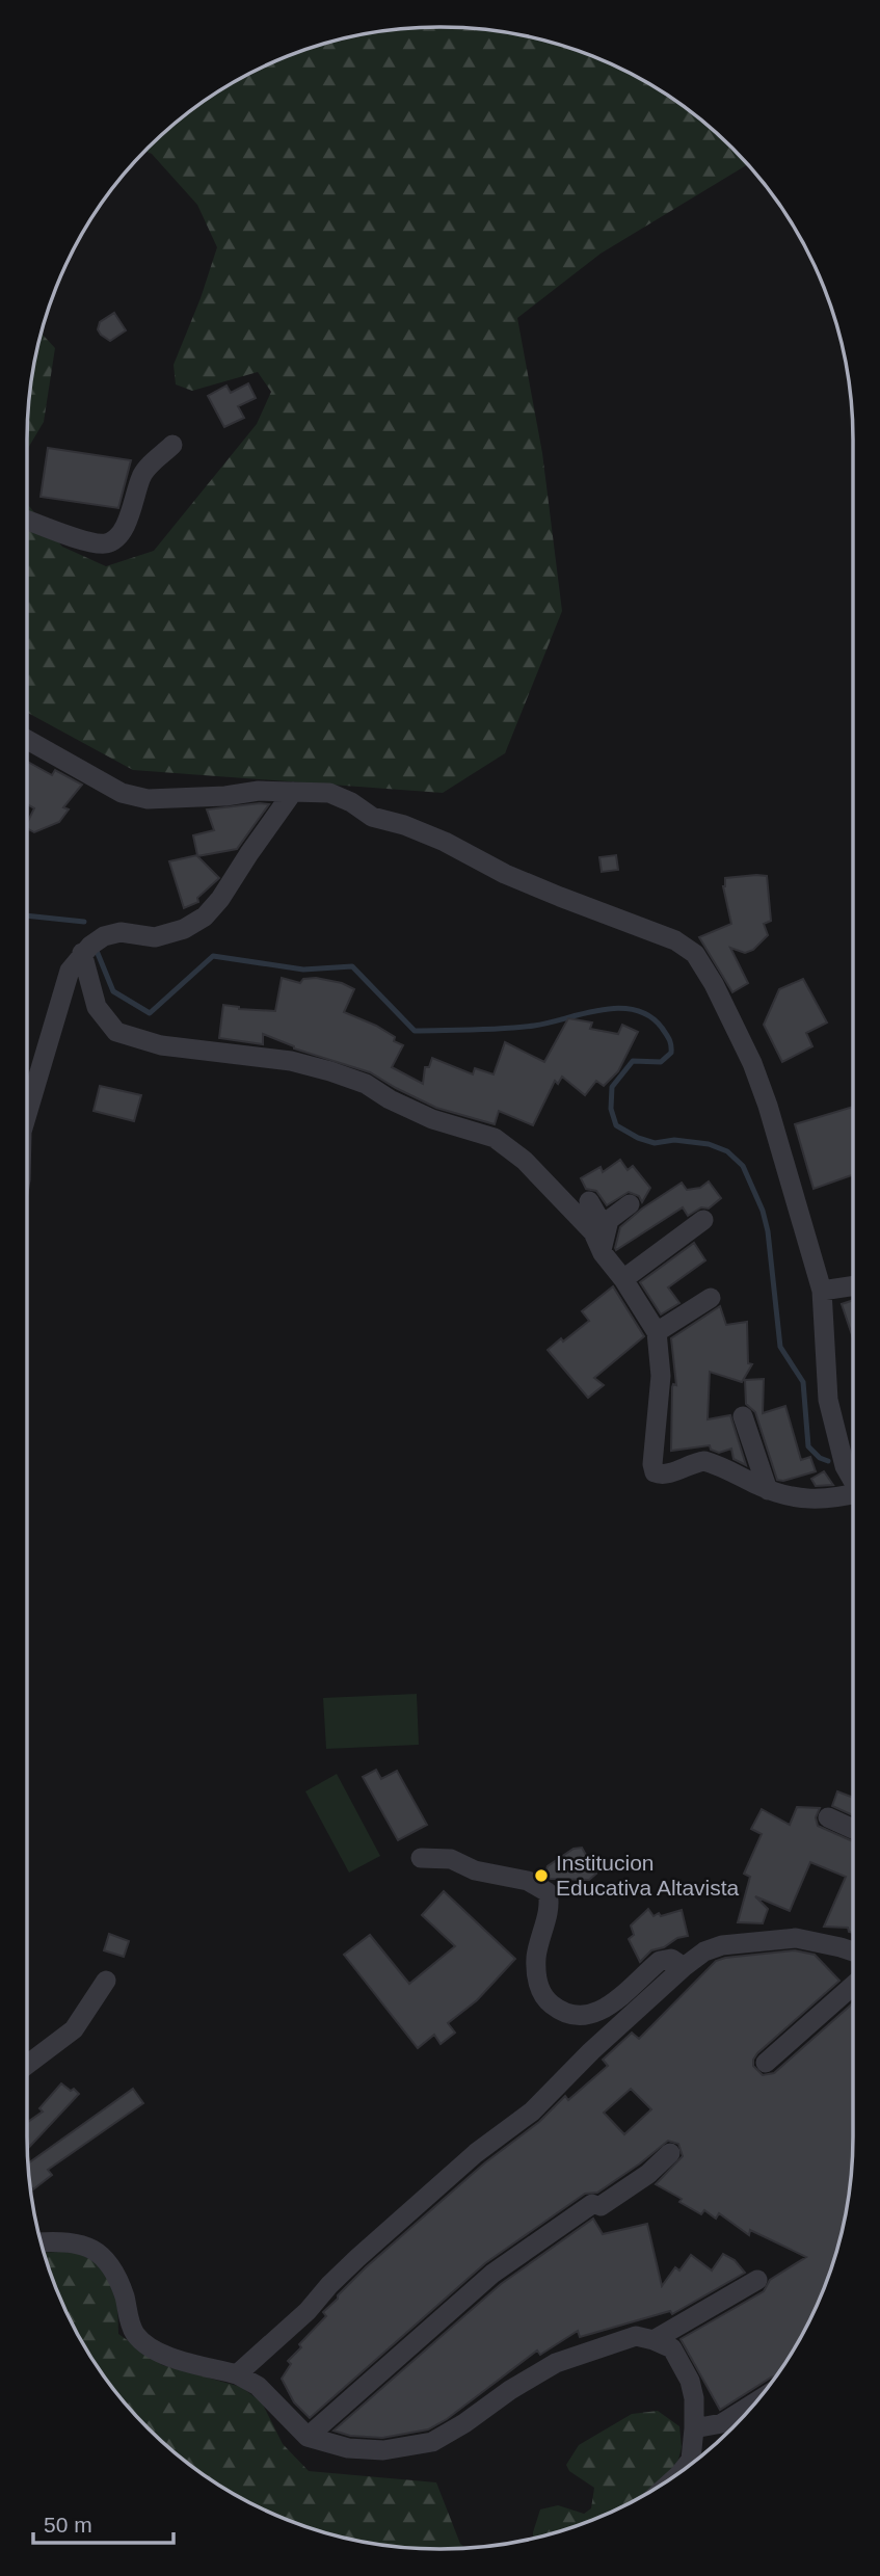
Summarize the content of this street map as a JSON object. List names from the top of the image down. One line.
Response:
{"places":["Institucion Educativa Altavista"],"scale_bar":"50 m"}
